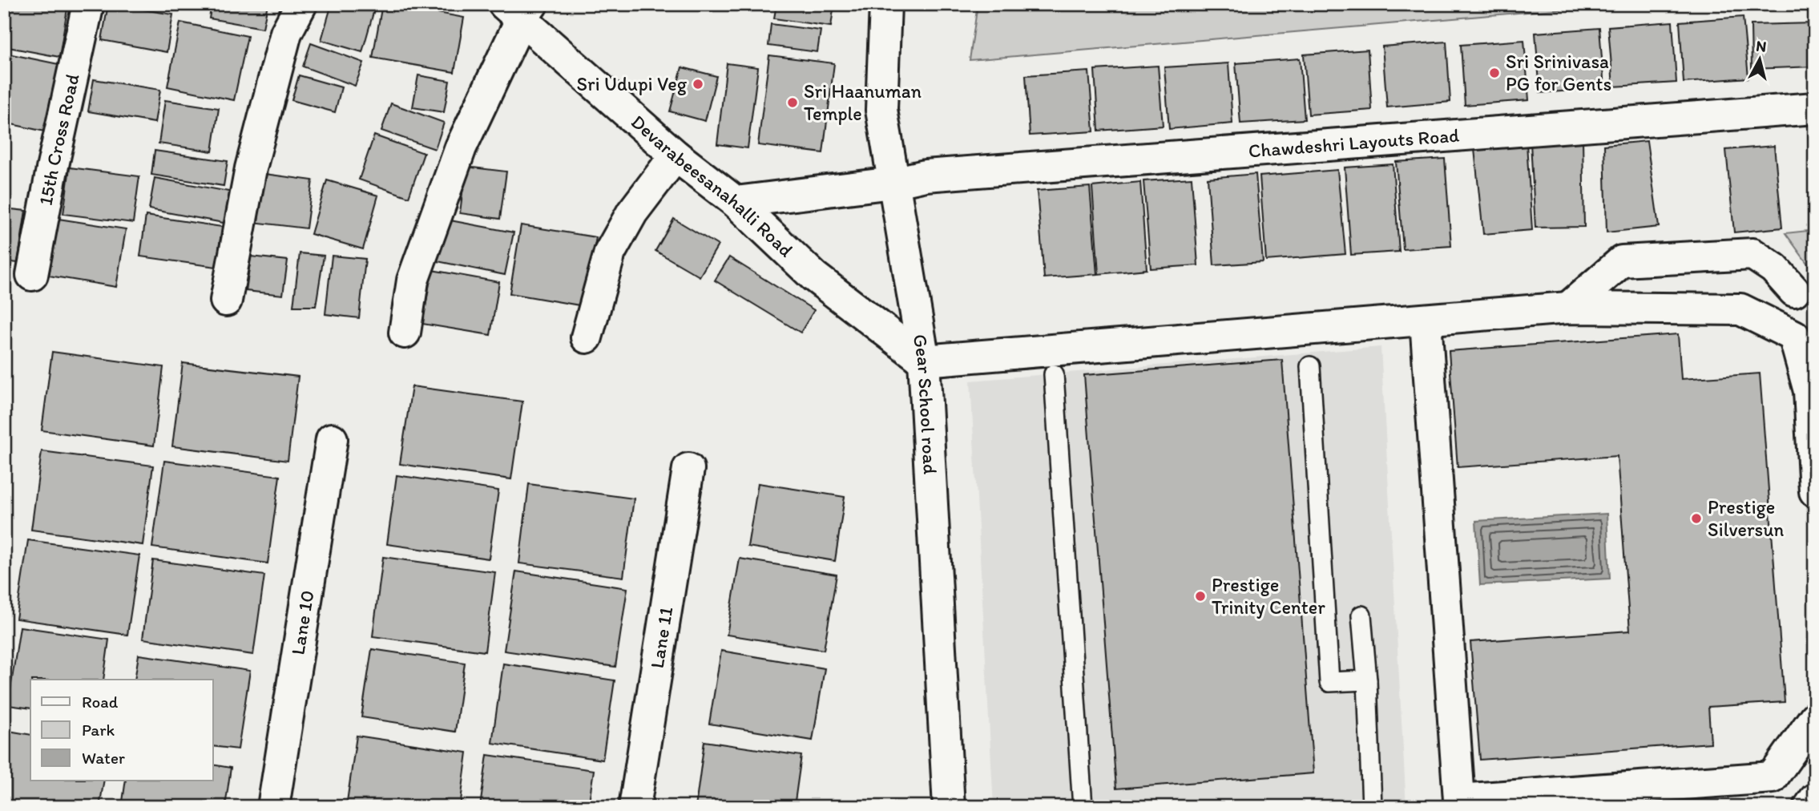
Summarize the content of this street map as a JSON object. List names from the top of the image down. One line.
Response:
{"streets":{"street":["15th Cross Road","Chawdeshri Layouts Road","Devarabeesanahalli Road","Gear School road","Lane 10","Lane 11"]},"crossings":[["Chawdeshri Layouts Road","Devarabeesanahalli Road"],["Chawdeshri Layouts Road","Gear School road"],["Devarabeesanahalli Road","Gear School road"]],"places":["Sri Srinivasa PG for Gents","Sri Udupi Veg","Sri Haanuman Temple","Prestige Silversun","Prestige Trinity Center"],"legend":["Road","Park","Water"],"north":"top"}
